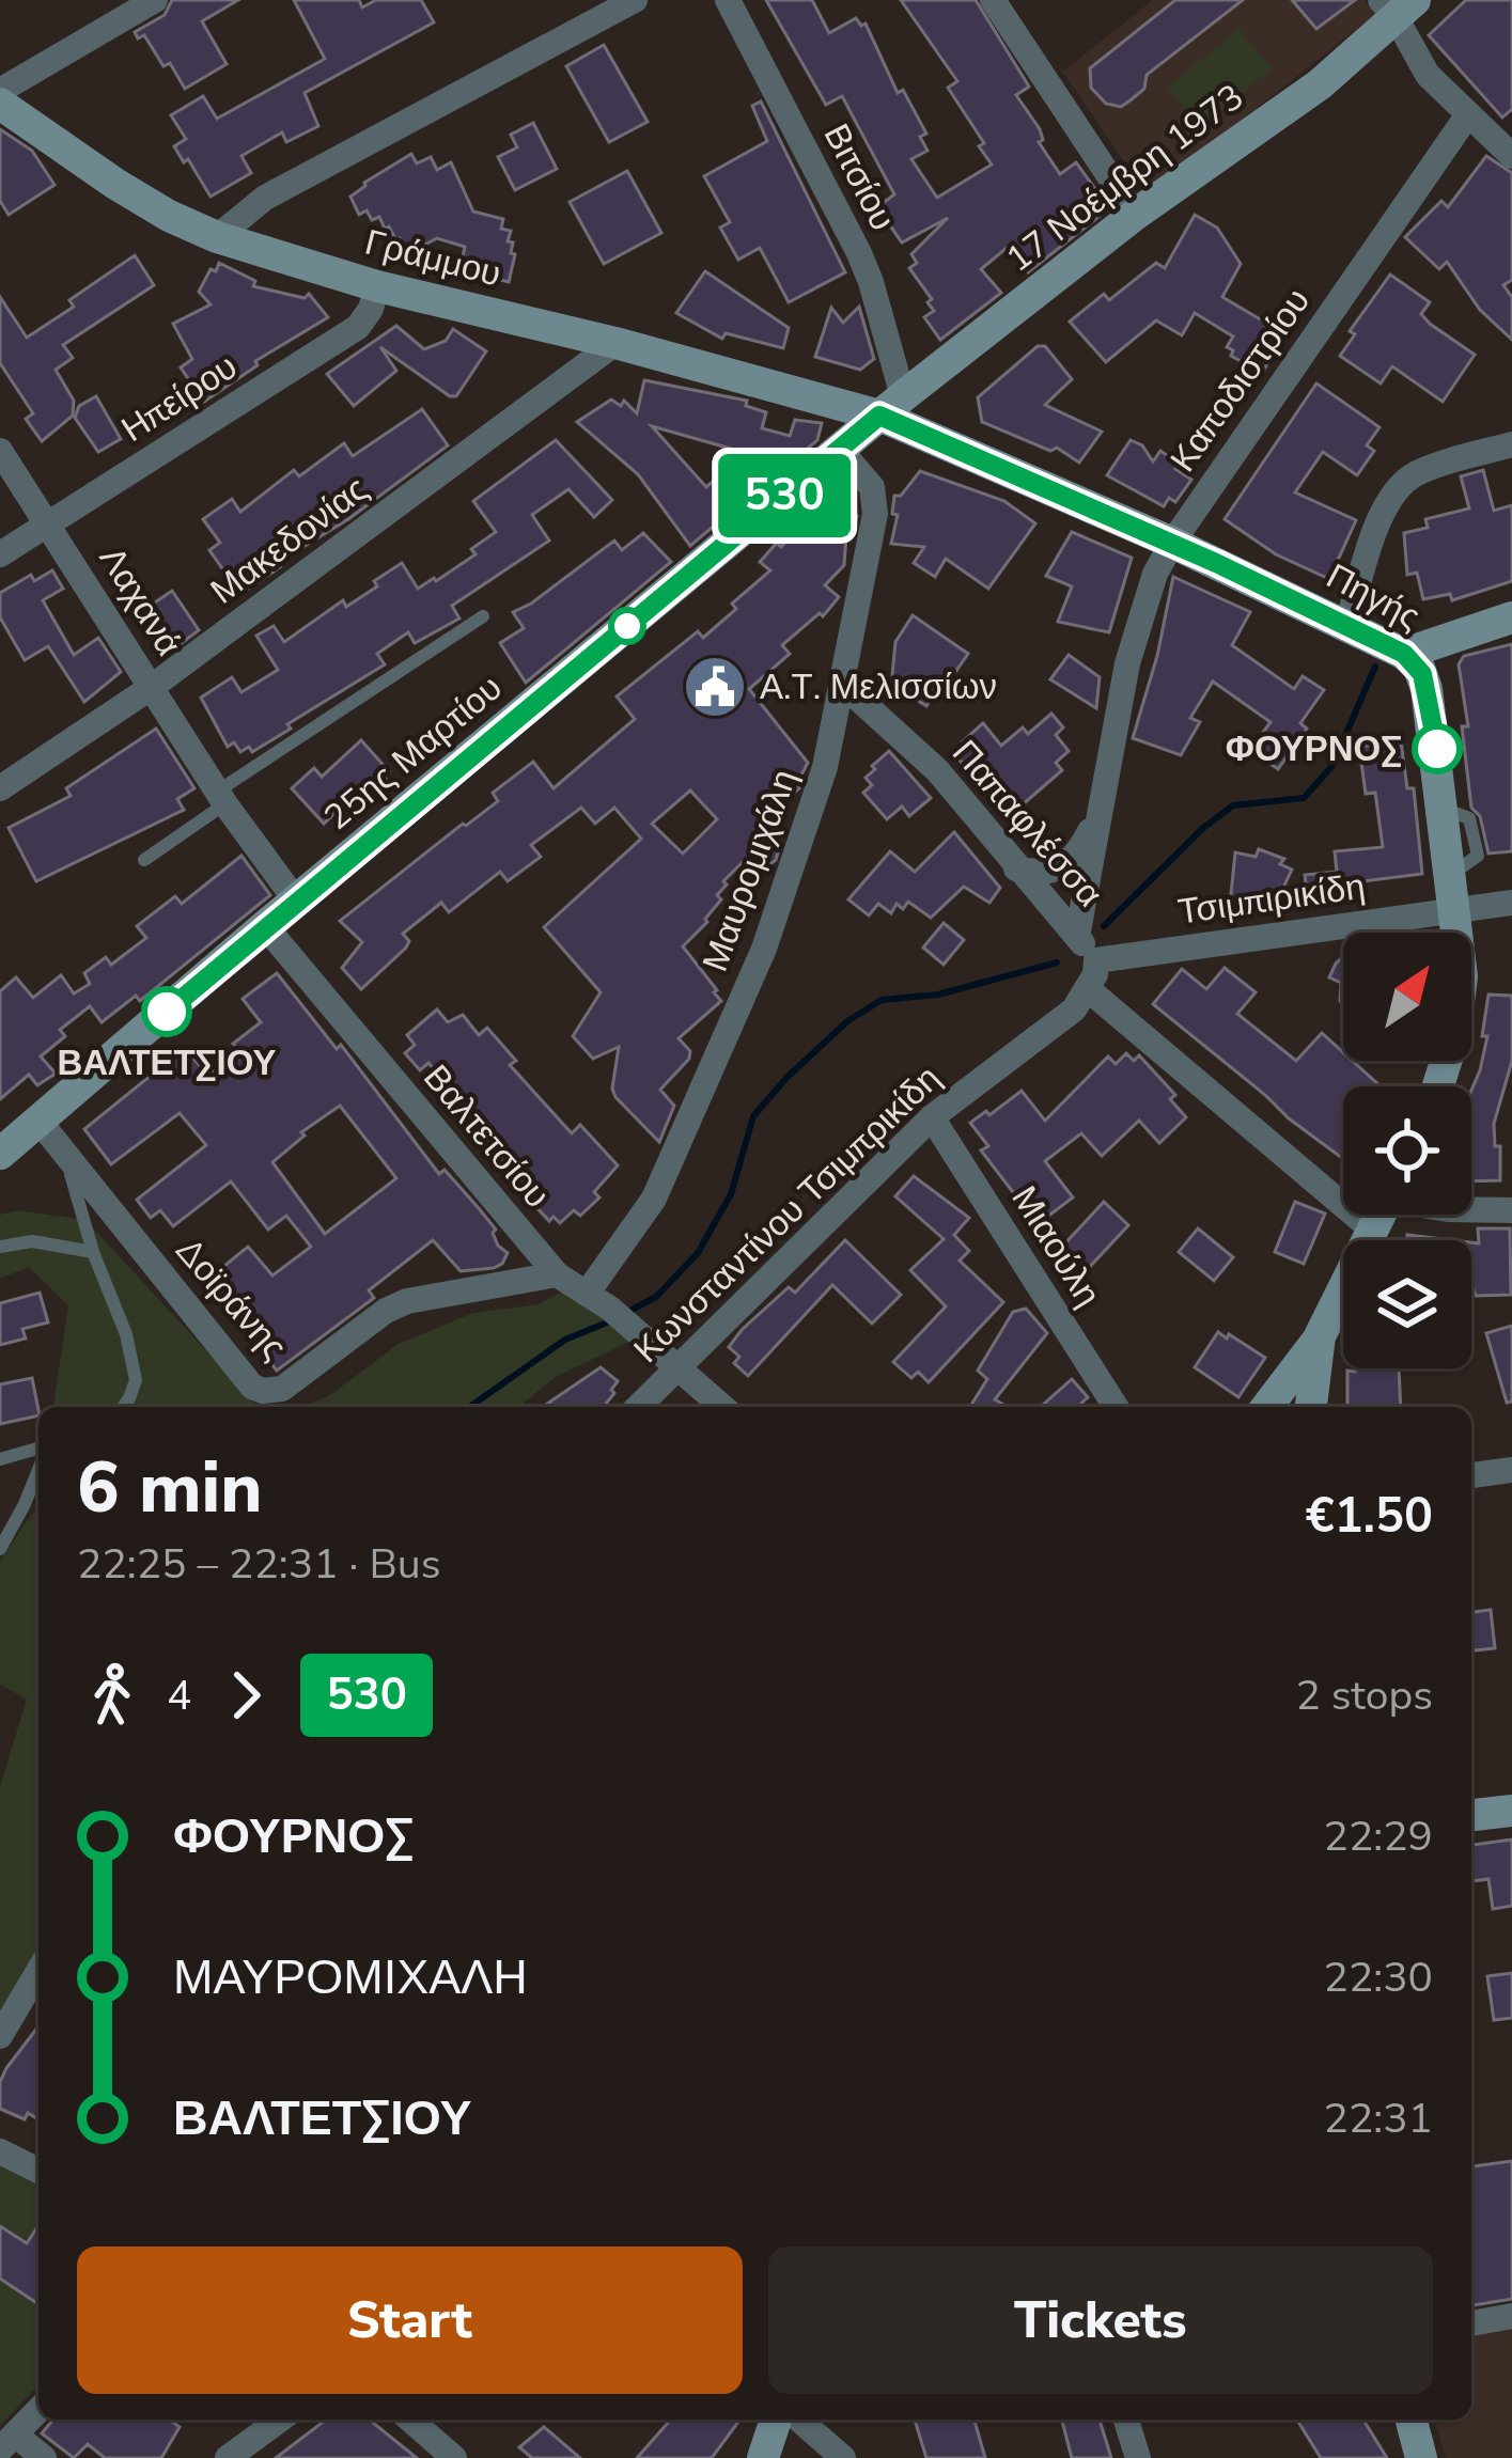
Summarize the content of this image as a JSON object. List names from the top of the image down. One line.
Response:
{"streets":{"street":["Βιτσίου","17 Νοέμβρη 1973","Γράμμου","Καποδιστρίου","Ηπείρου","Μακεδονίας","Πηγής","Λαχανά","25ης Μαρτίου","Παπαφλέσσα","Μαυρομιχάλη","Τσιμπιρικίδη","Βαλτετσίου","Κωνσταντίνου Τσιμπρικίδη","Μιαούλη","Δοϊράνης"]},"crossings":[["Βιτσίου","17 Νοέμβρη 1973"],["Βιτσίου","Γράμμου"],["Βιτσίου","Πηγής"],["Βιτσίου","25ης Μαρτίου"],["17 Νοέμβρη 1973","Γράμμου"],["17 Νοέμβρη 1973","Πηγής"],["17 Νοέμβρη 1973","25ης Μαρτίου"],["Γράμμου","Ηπείρου"],["Γράμμου","Μακεδονίας"],["Γράμμου","Πηγής"],["Γράμμου","25ης Μαρτίου"],["Καποδιστρίου","Πηγής"],["Καποδιστρίου","Παπαφλέσσα"],["Ηπείρου","Λαχανά"],["Μακεδονίας","Λαχανά"],["Πηγής","25ης Μαρτίου"],["Πηγής","Τσιμπιρικίδη"],["Λαχανά","25ης Μαρτίου"],["25ης Μαρτίου","Μαυρομιχάλη"],["25ης Μαρτίου","Βαλτετσίου"],["25ης Μαρτίου","Δοϊράνης"],["Παπαφλέσσα","Μαυρομιχάλη"],["Παπαφλέσσα","Τσιμπιρικίδη"],["Παπαφλέσσα","Κωνσταντίνου Τσιμπρικίδη"],["Μαυρομιχάλη","Βαλτετσίου"],["Τσιμπιρικίδη","Κωνσταντίνου Τσιμπρικίδη"],["Βαλτετσίου","Κωνσταντίνου Τσιμπρικίδη"],["Βαλτετσίου","Δοϊράνης"],["Κωνσταντίνου Τσιμπρικίδη","Μιαούλη"]],"places":{"public building":["Α.Τ. Μελισσίων"],"other":["ΦΟΥΡΝΟΣ","ΒΑΛΤΕΤΣΙΟΥ"]},"lines":["bus line 530"],"north":"top right","page":{"on_map":"530","heading":["6 min","22:25 – 22:31 · Bus","€1.50"],"legs":["4","530","2 stops"],"list":[{"name":"ΦΟΥΡΝΟΣ","value":"22:29"},{"name":"ΜΑΥΡΟΜΙΧΑΛΗ","value":"22:30"},{"name":"ΒΑΛΤΕΤΣΙΟΥ","value":"22:31"}],"buttons":["Start","Tickets"]}}
